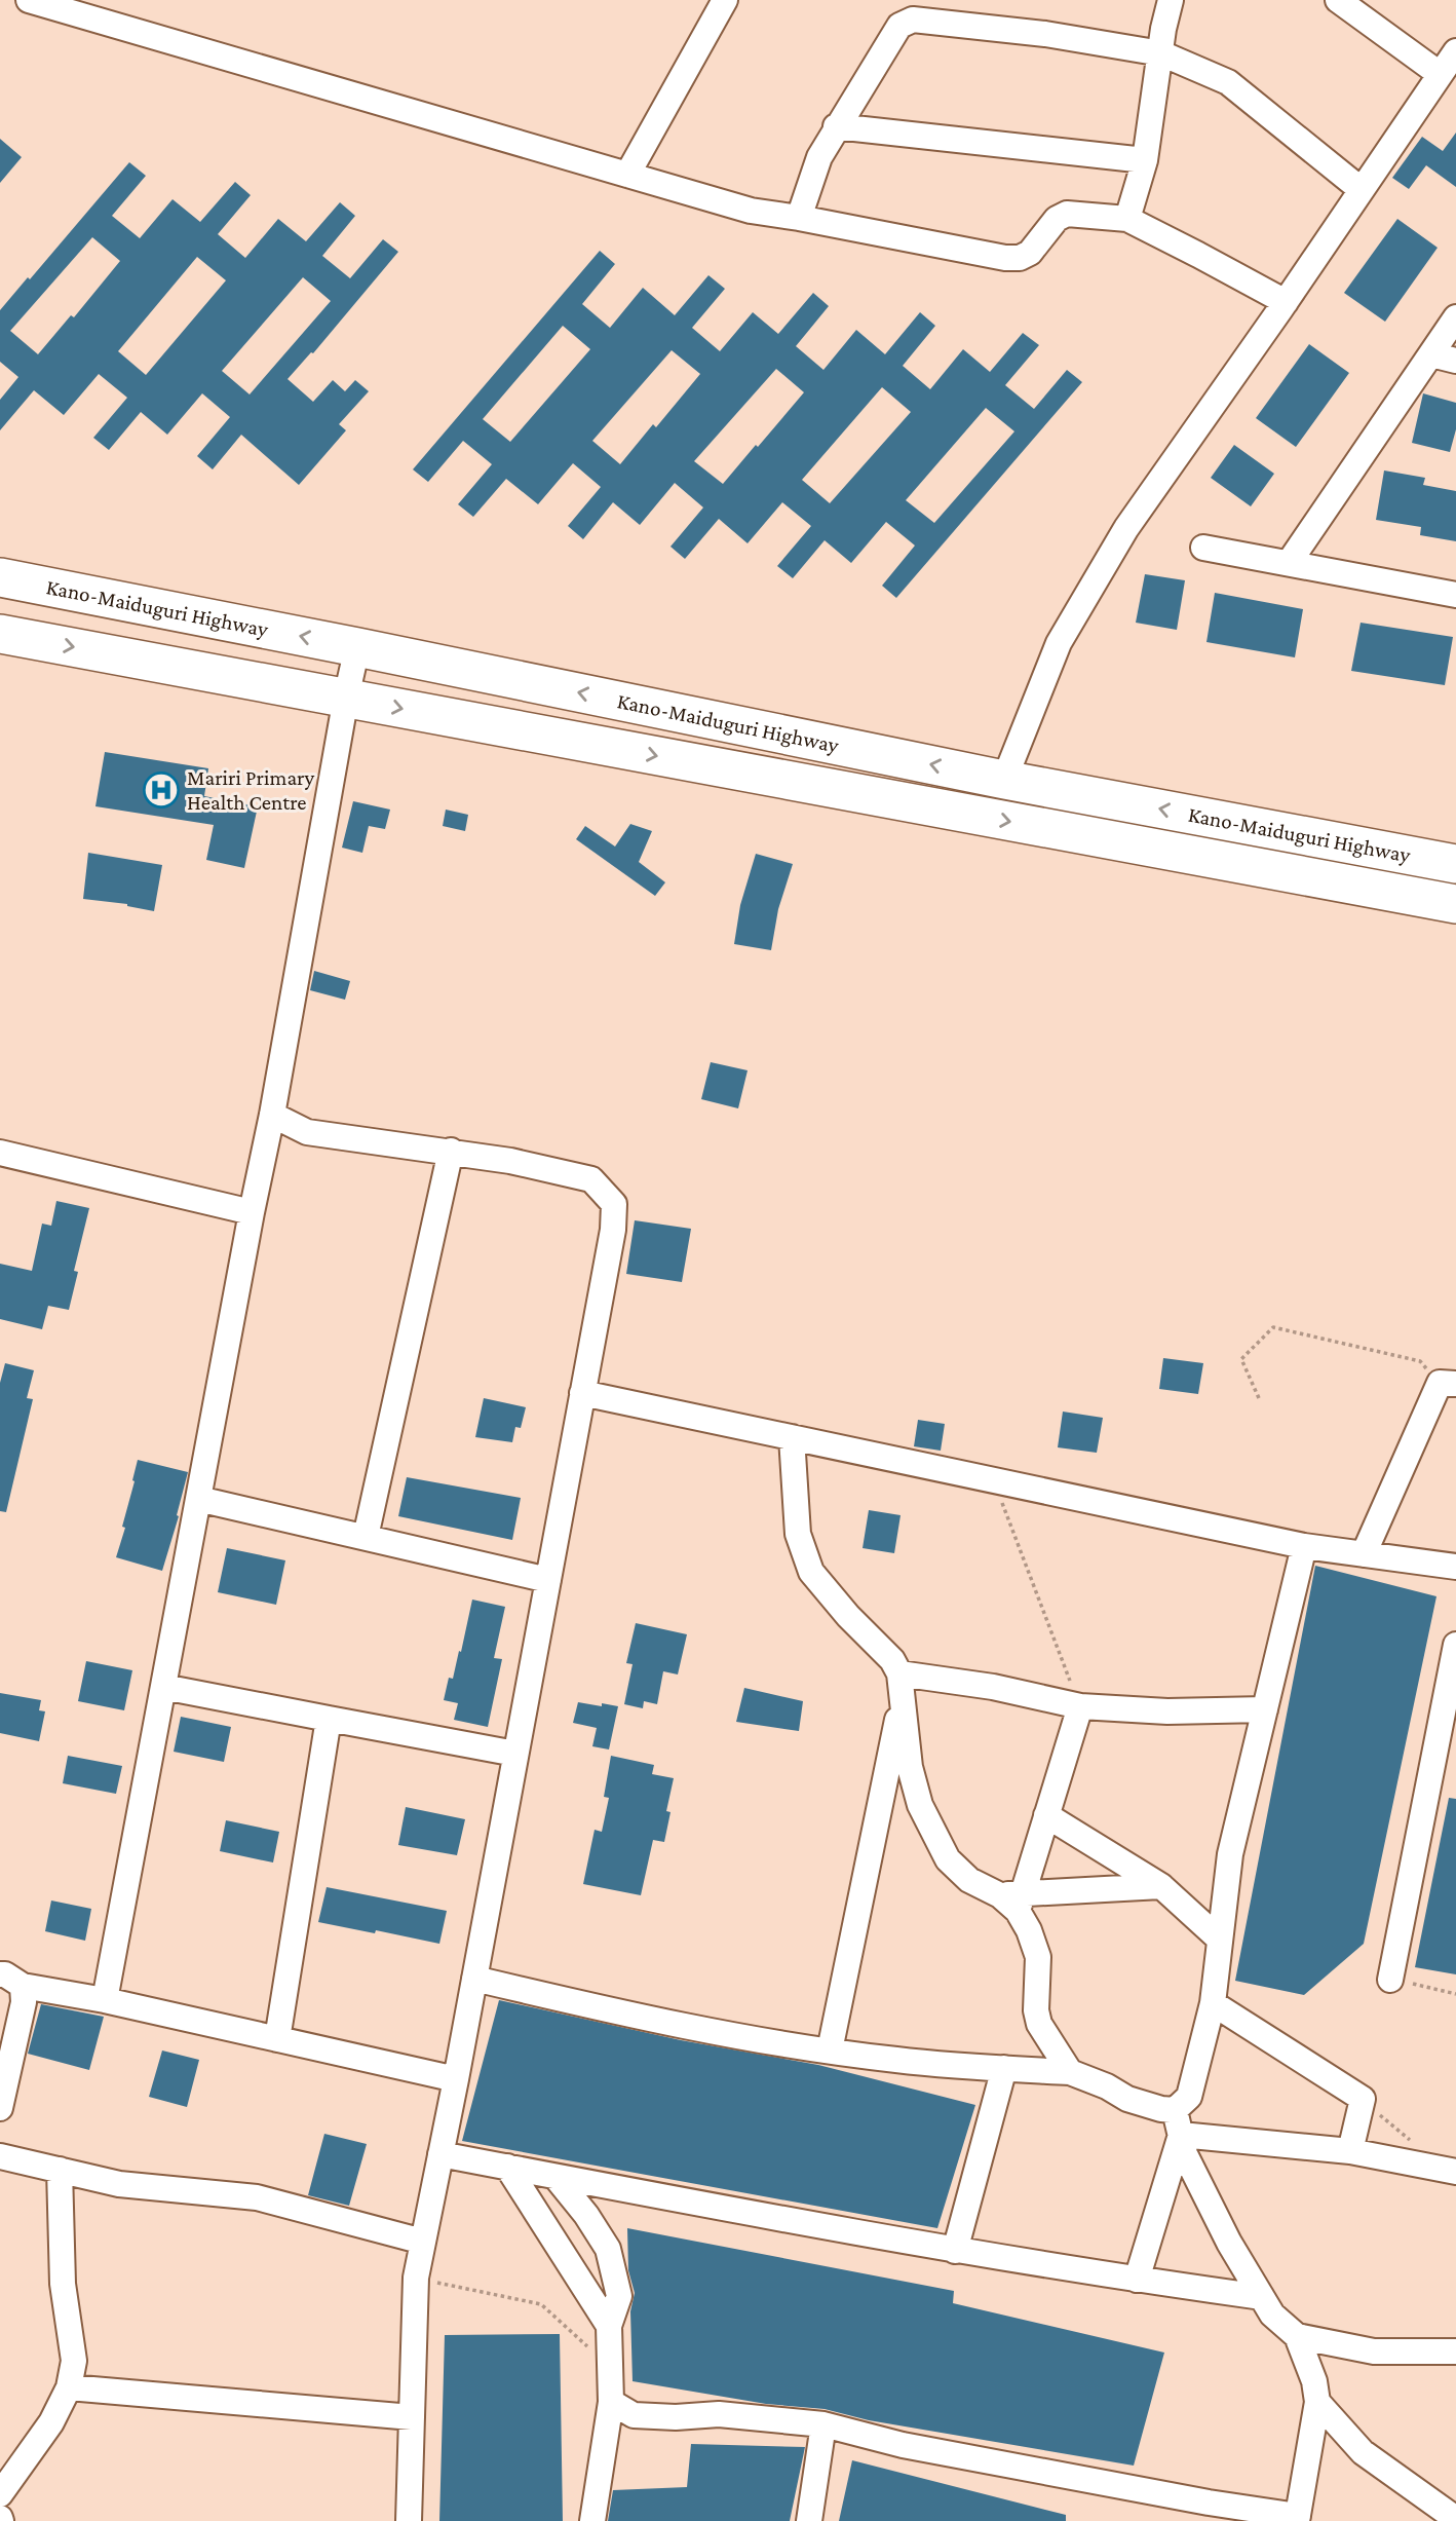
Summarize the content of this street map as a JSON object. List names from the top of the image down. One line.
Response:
{"streets":{"highway":["Kano-Maiduguri Highway"]},"places":{"hospital":["Mariri Primary Health Centre"]}}
